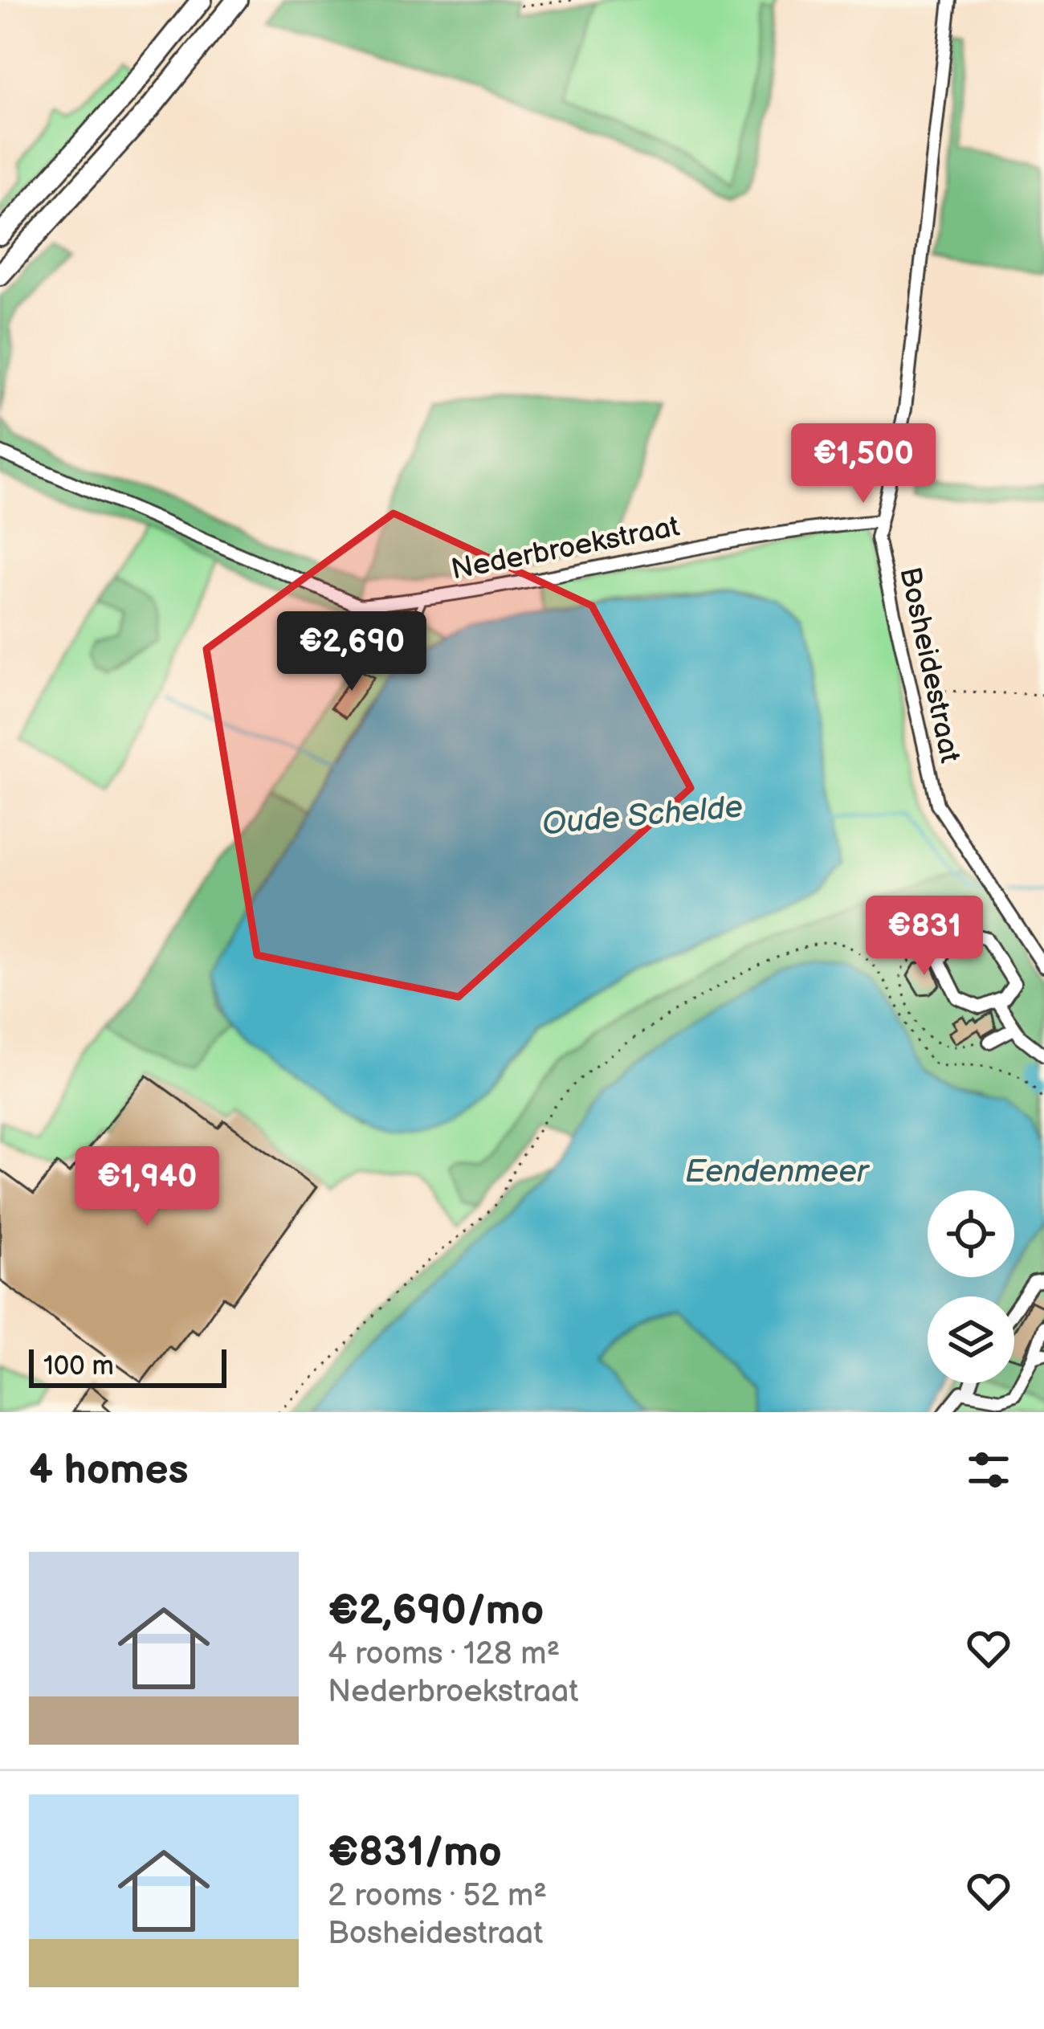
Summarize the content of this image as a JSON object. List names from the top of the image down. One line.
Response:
{"streets":{"street":["Nederbroekstraat","Bosheidestraat"]},"crossings":[["Nederbroekstraat","Bosheidestraat"]],"water":["Oude Schelde","Eendenmeer"],"scale_bar":"100 m","page":{"price":["€1,500","€2,690","€831","€1,940"],"scale":"100 m","heading":"4 homes","list":[{"name":"€2,690/mo","note":"4 rooms · 128 m² · Nederbroekstraat"},{"name":"€831/mo","note":"2 rooms · 52 m² · Bosheidestraat"}]}}
